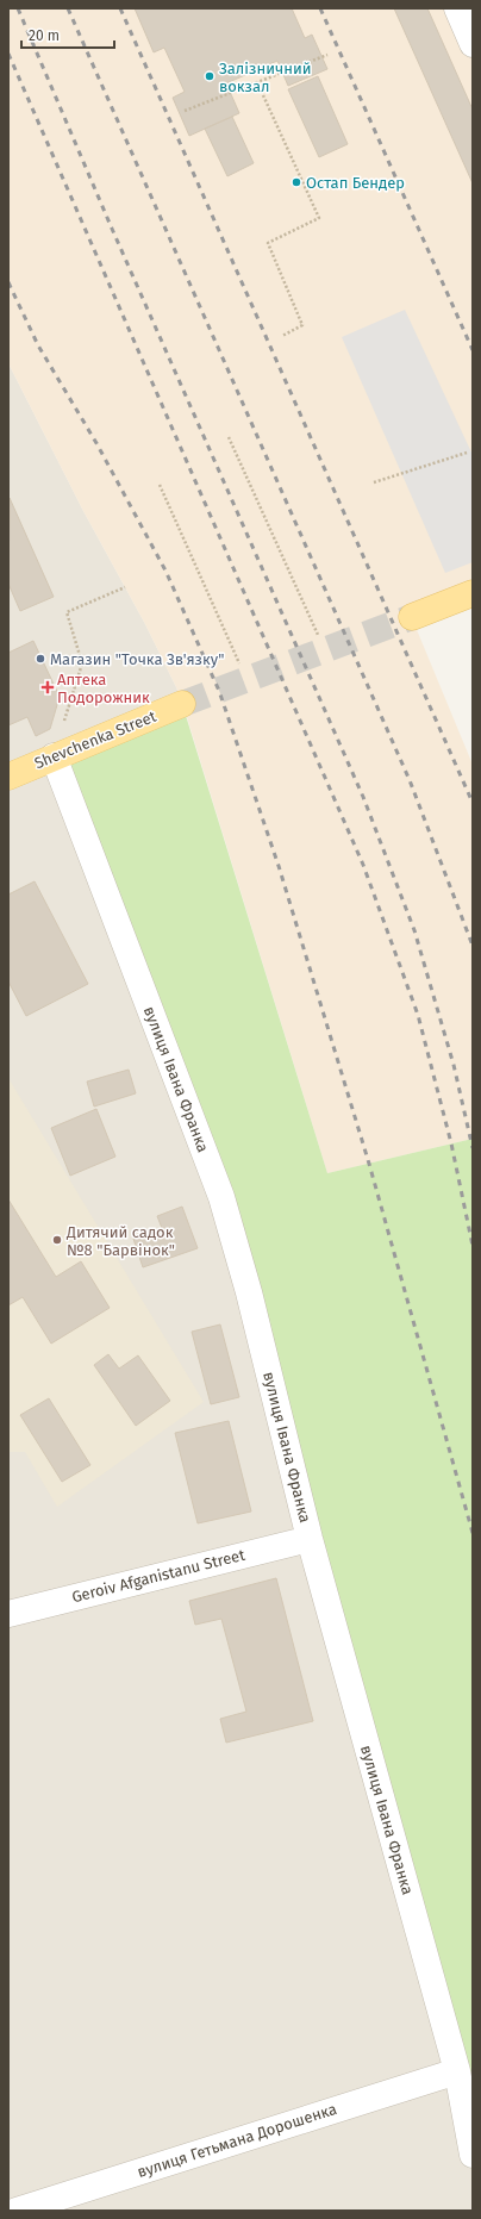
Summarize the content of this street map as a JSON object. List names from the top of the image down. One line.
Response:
{"streets":{"main road":["Shevchenka Street"],"street":["вулиця Івана Франка","Geroiv Afganistanu Street","вулиця Гетьмана Дорошенка"]},"crossings":[["Shevchenka Street","вулиця Івана Франка"],["вулиця Івана Франка","Geroiv Afganistanu Street"],["вулиця Івана Франка","вулиця Гетьмана Дорошенка"]],"places":{"other":["Залізничний вокзал","Остап Бендер","Магазин \"Точка Зв'язку\"","Дитячий садок №8 \"Барвінок\""],"health":["Аптека Подорожник"]},"scale_bar":"20 m"}
